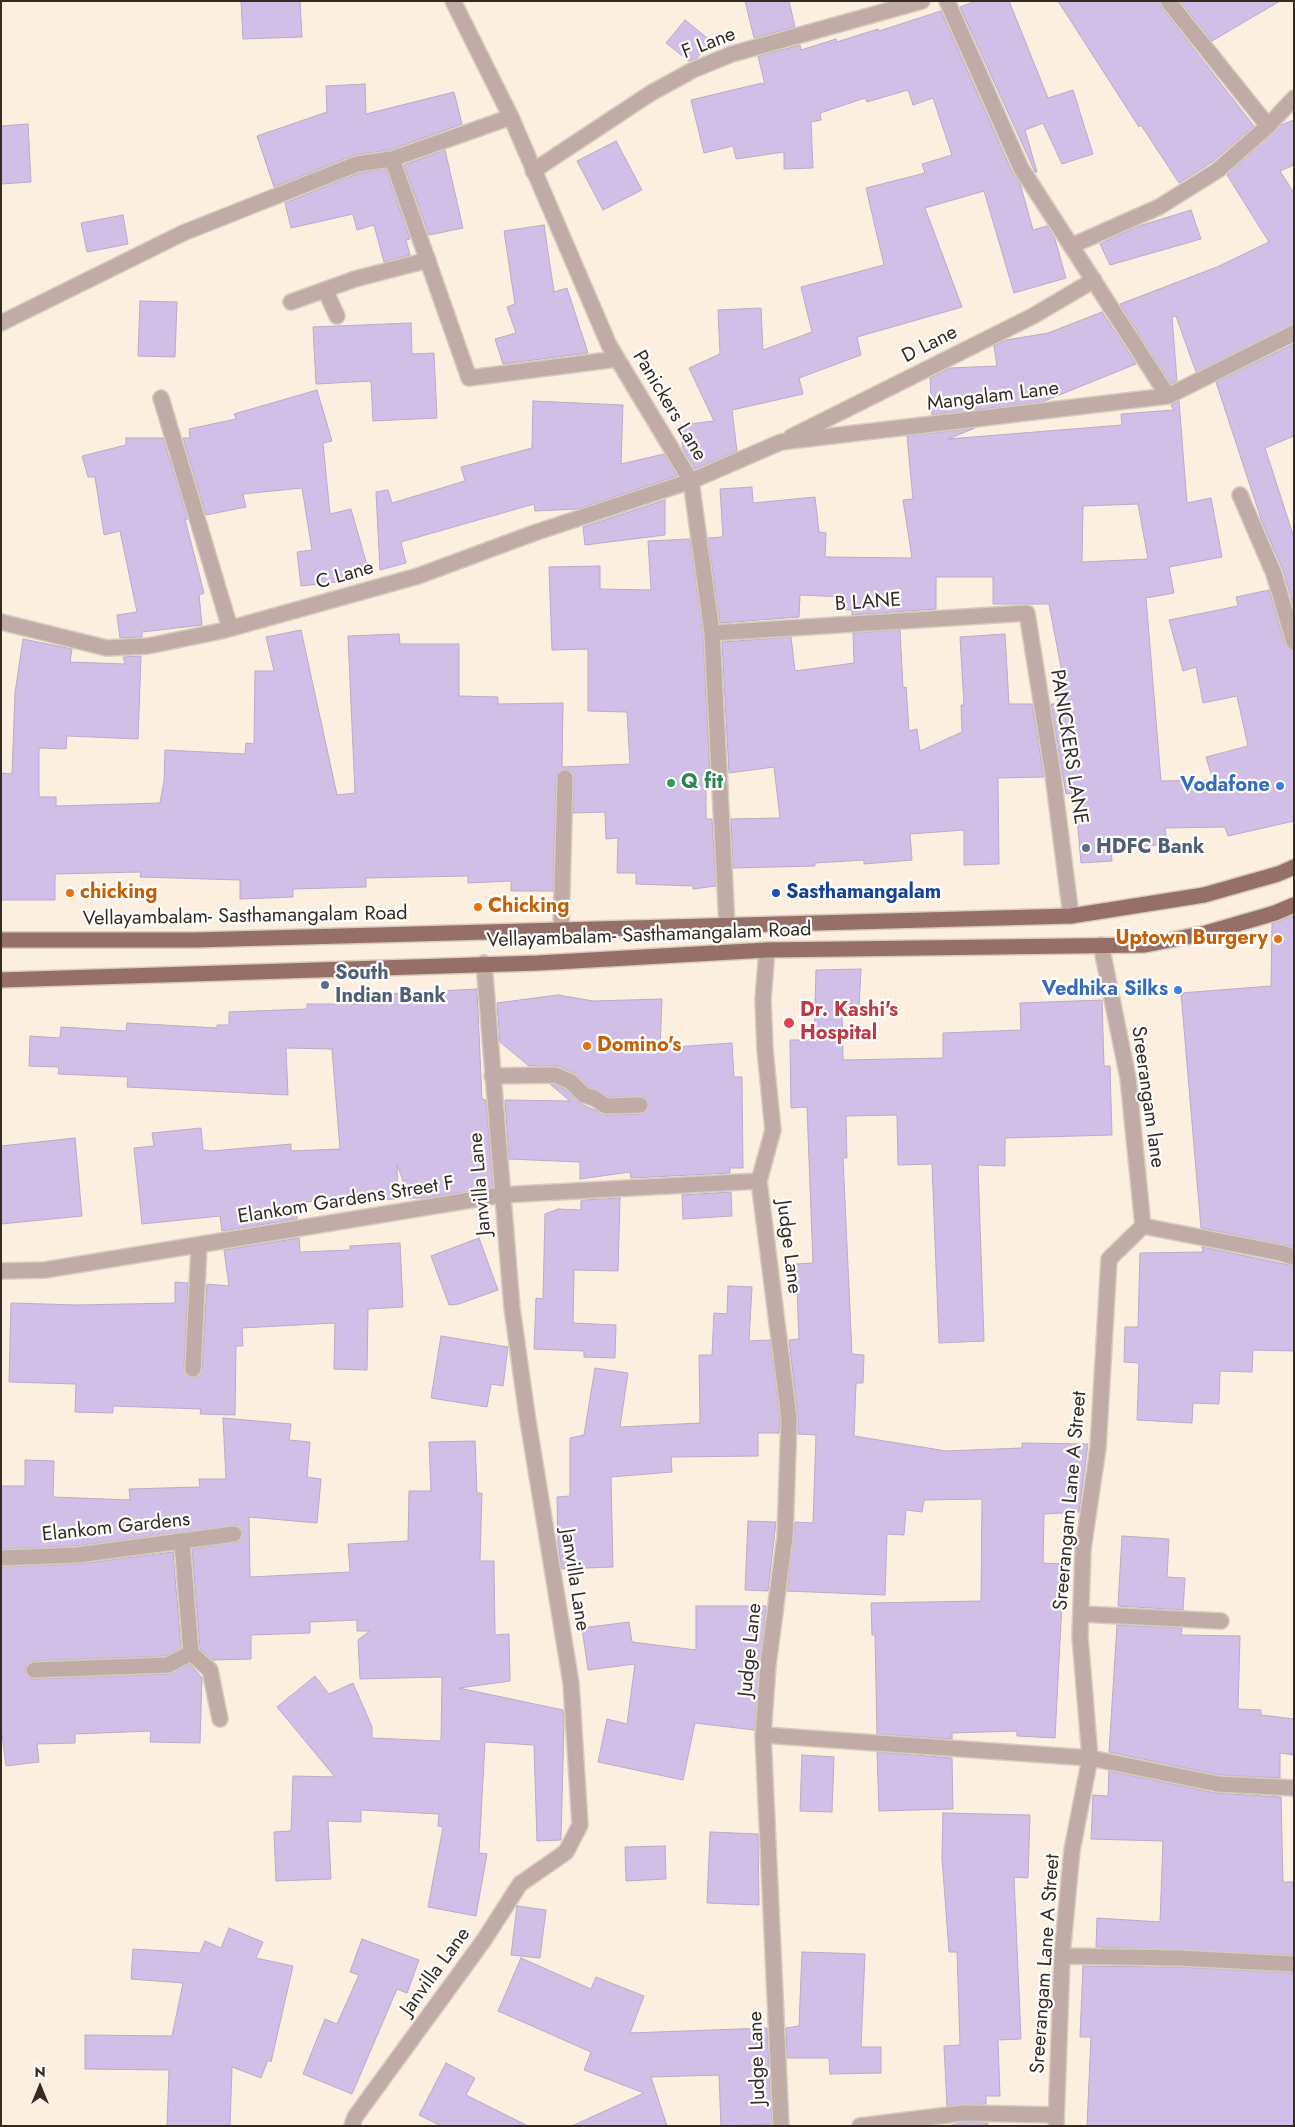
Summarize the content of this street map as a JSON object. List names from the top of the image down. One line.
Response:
{"streets":{"main road":["Vellayambalam- Sasthamangalam Road"],"street":["F Lane","D Lane","Mangalam Lane","Panickers Lane","C Lane","B LANE","PANICKERS LANE","Sreerangam lane","Janvilla Lane","Elankom Gardens Street F","Judge Lane","Sreerangam Lane A Street","Elankom Gardens"]},"crossings":[["F Lane","Panickers Lane"],["D Lane","Mangalam Lane"],["Mangalam Lane","Panickers Lane"],["Mangalam Lane","C Lane"],["Panickers Lane","C Lane"],["Panickers Lane","B LANE"],["Panickers Lane","Vellayambalam- Sasthamangalam Road"],["B LANE","PANICKERS LANE"],["PANICKERS LANE","Vellayambalam- Sasthamangalam Road"],["Vellayambalam- Sasthamangalam Road","Sreerangam lane"],["Vellayambalam- Sasthamangalam Road","Janvilla Lane"],["Sreerangam lane","Sreerangam Lane A Street"],["Janvilla Lane","Elankom Gardens Street F"],["Elankom Gardens Street F","Judge Lane"]],"places":["Q fit","Vodafone","HDFC Bank","chicking","Sasthamangalam","Chicking","Uptown Burgery","South Indian Bank","Vedhika Silks","Dr. Kashi's Hospital","Domino's"],"north":"top"}
